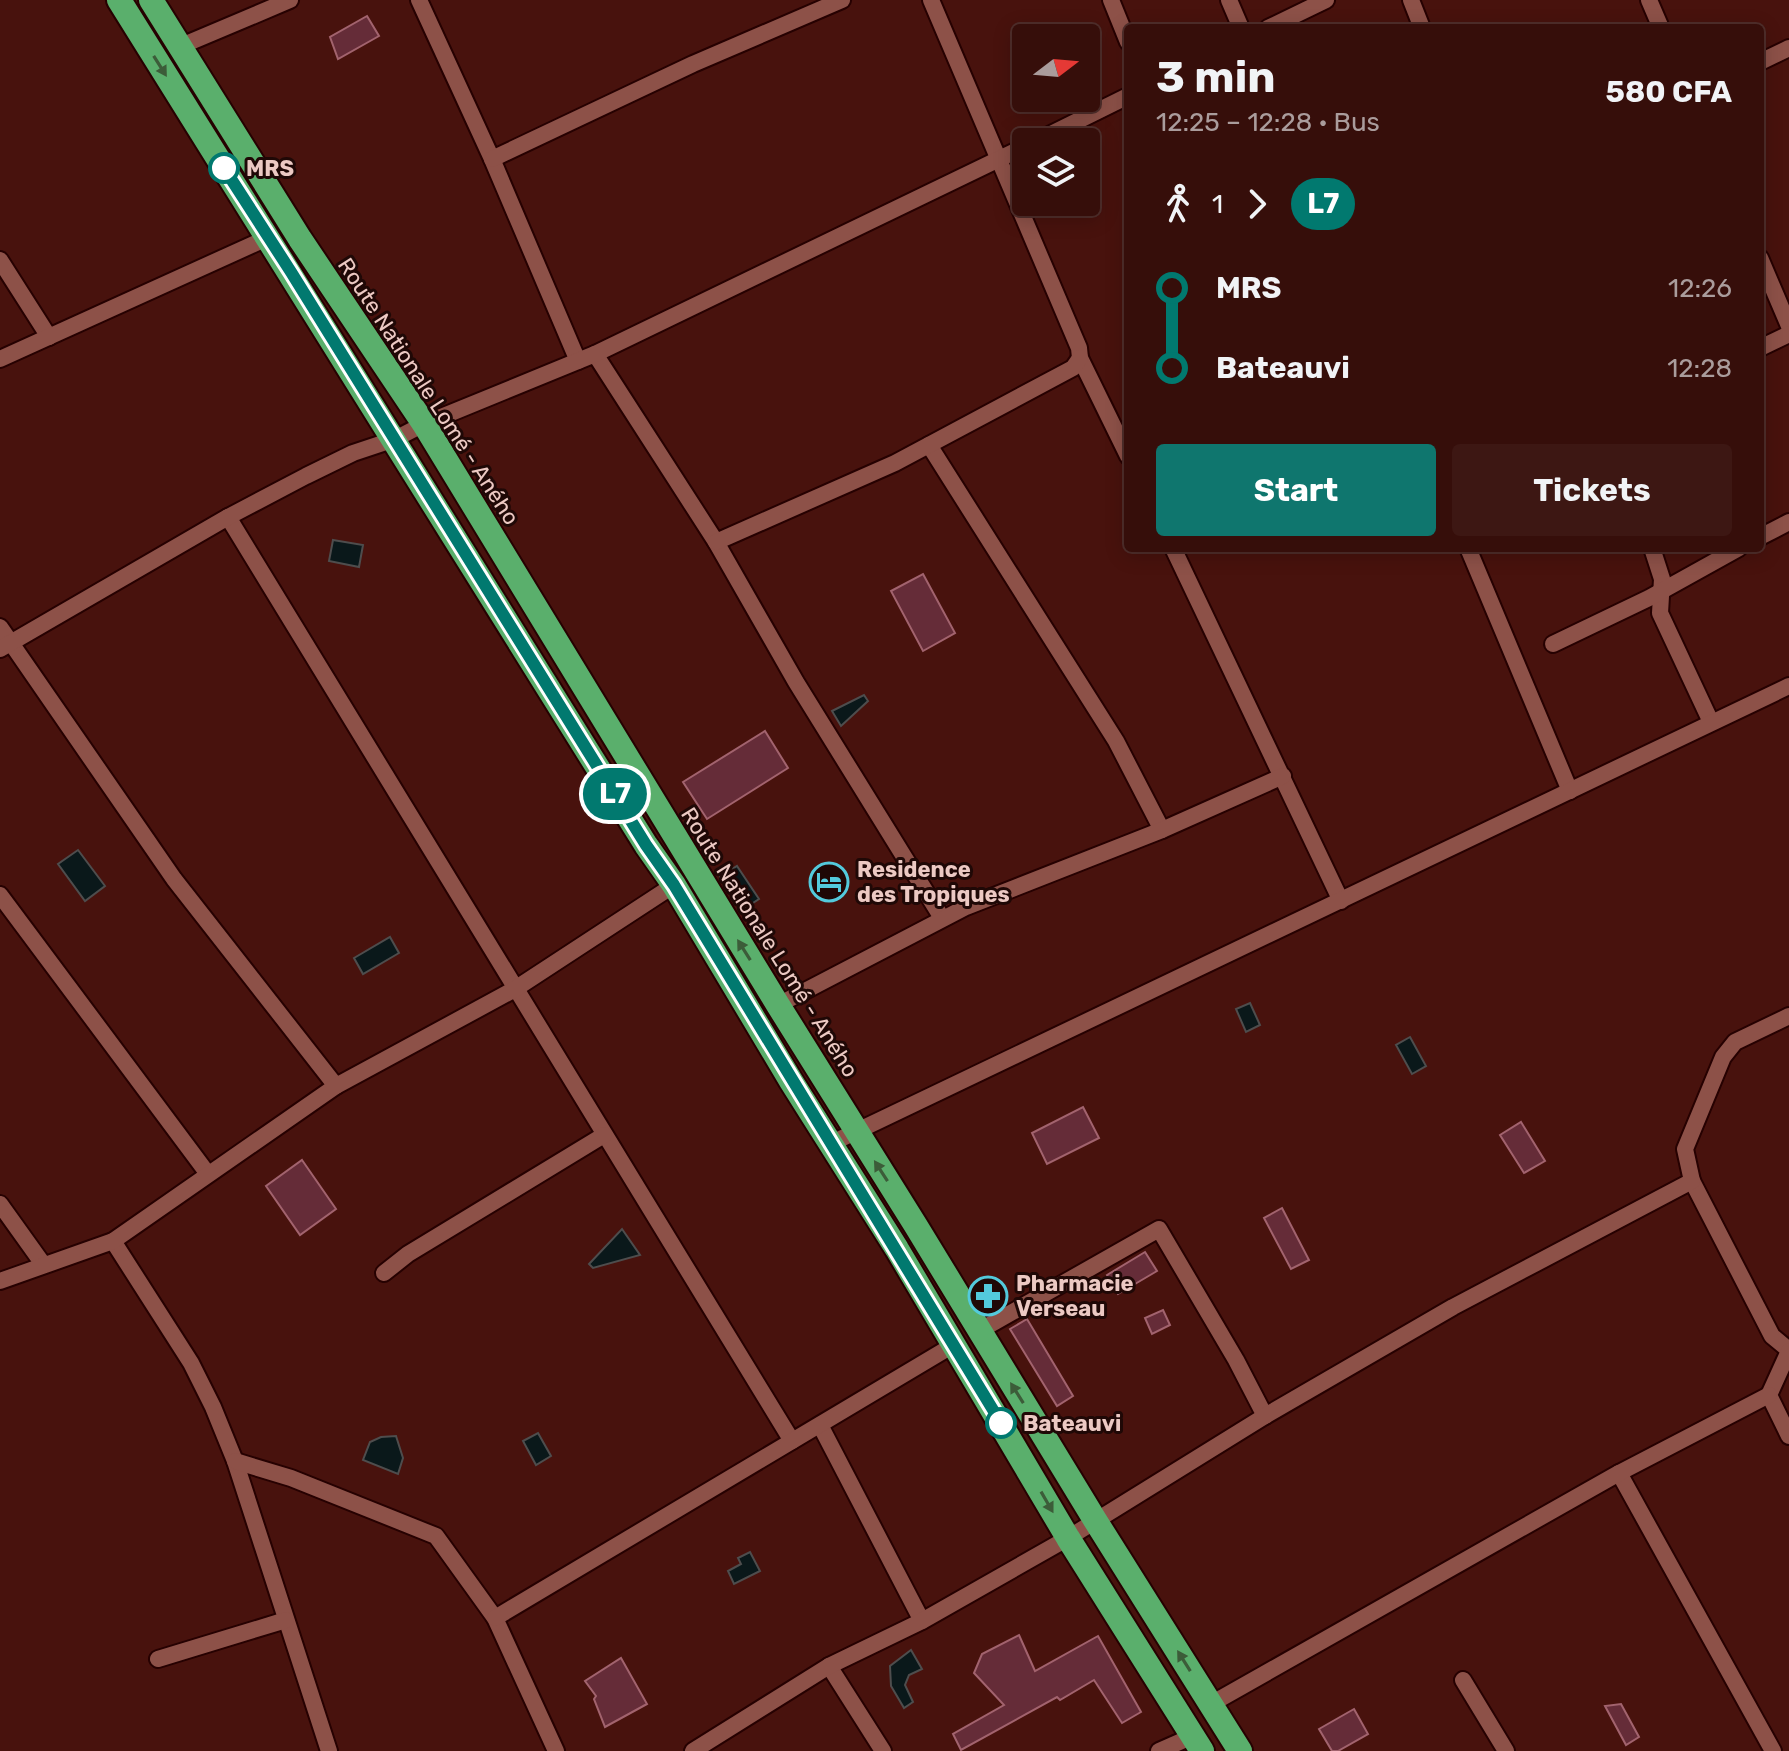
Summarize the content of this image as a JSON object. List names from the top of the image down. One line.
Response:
{"streets":{"highway":["Route Nationale Lomé - Aného"]},"places":{"other":["MRS","Bateauvi"],"hotel":["Residence des Tropiques"],"pharmacy":["Pharmacie Verseau"]},"lines":["bus line L7"],"north":"right","page":{"on_map":"L7","heading":["3 min","12:25 – 12:28 · Bus","580 CFA"],"legs":["1","L7"],"list":[{"name":"MRS","value":"12:26"},{"name":"Bateauvi","value":"12:28"}],"buttons":["Start","Tickets"]}}
